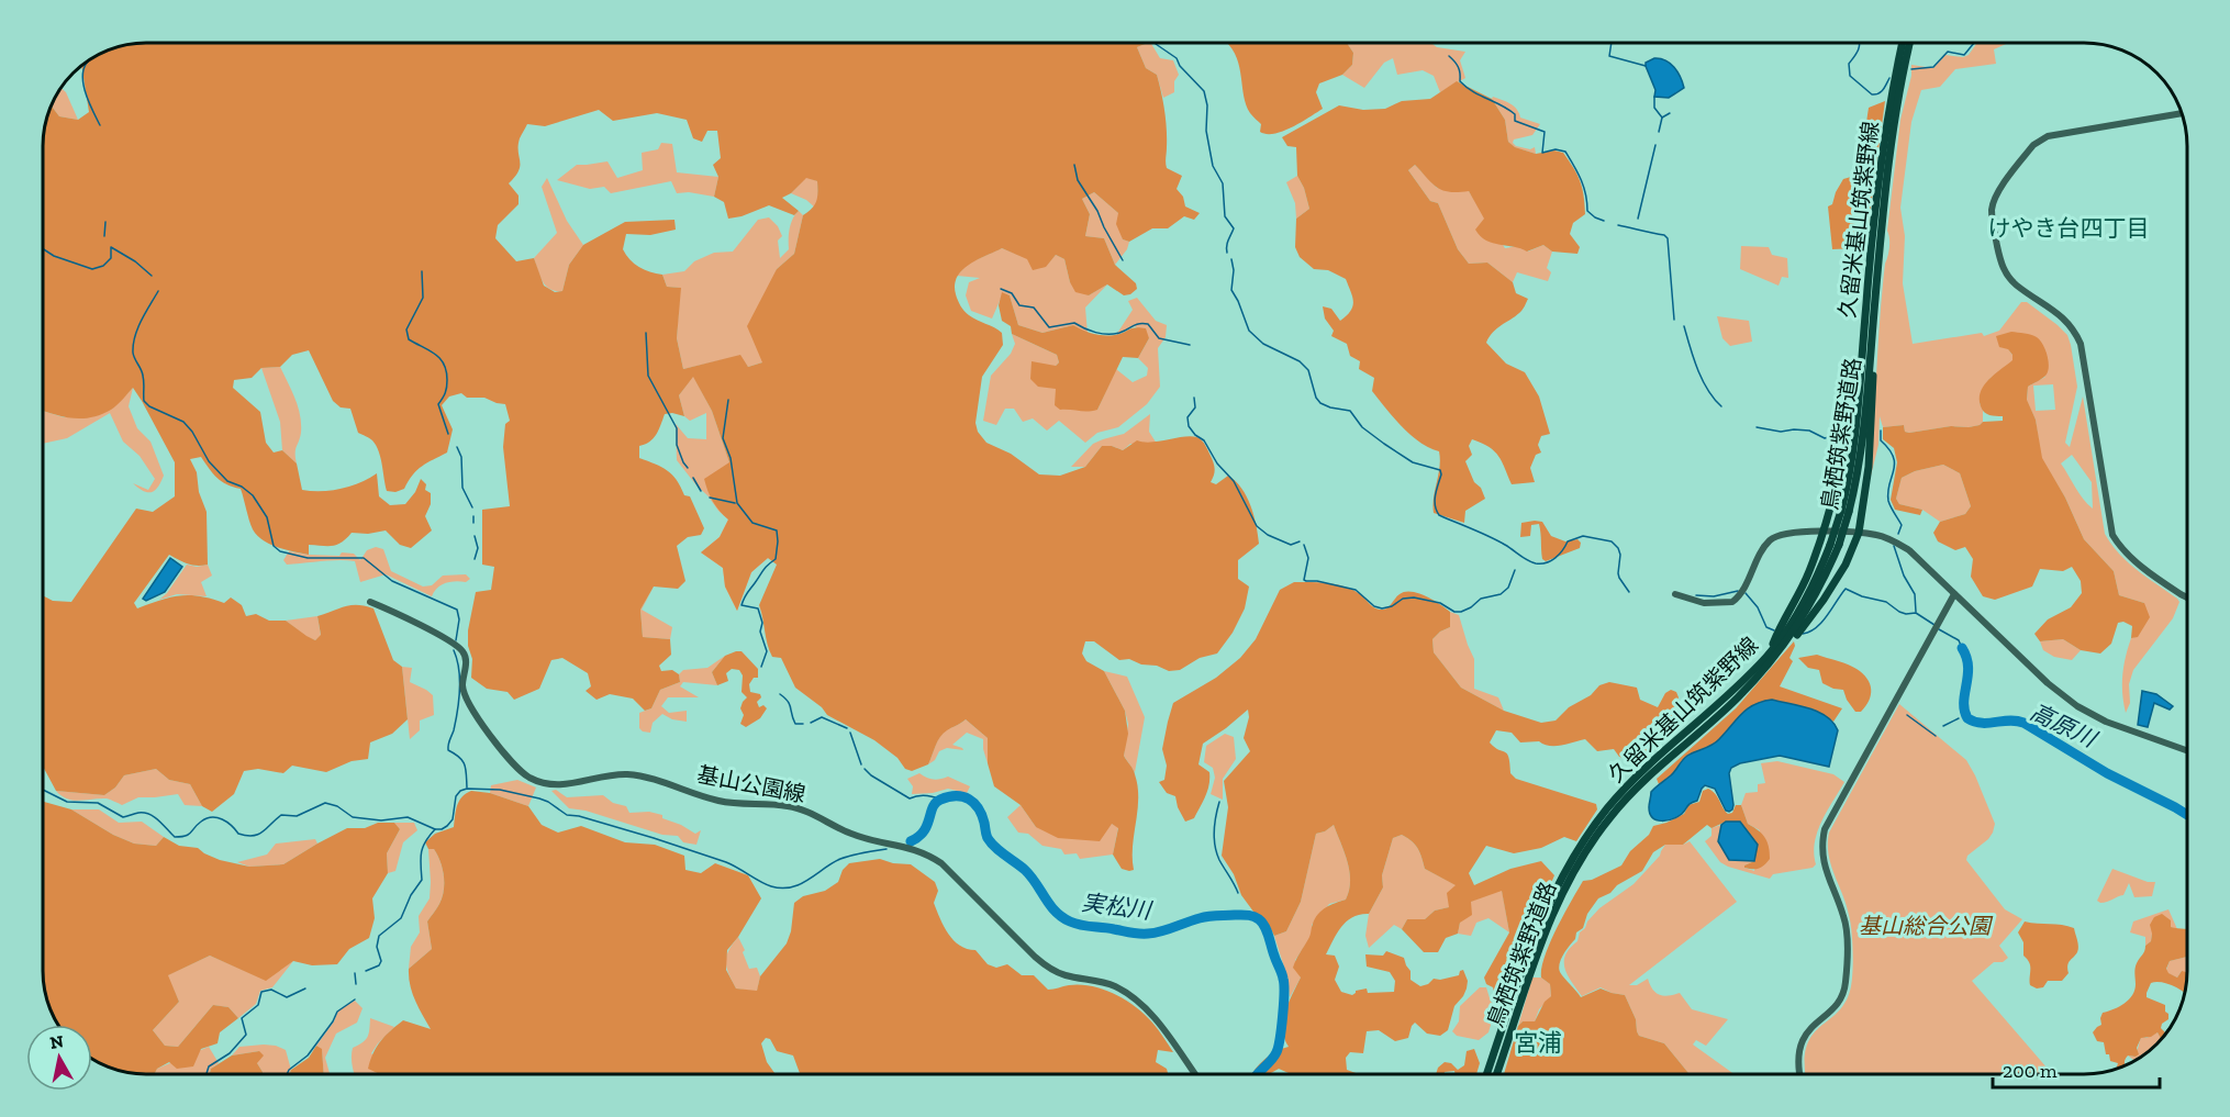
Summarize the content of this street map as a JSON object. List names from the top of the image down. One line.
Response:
{"streets":{"main road":["久留米基山筑紫野線","鳥栖筑紫野道路"],"street":["基山公園線"]},"crossings":[["久留米基山筑紫野線","鳥栖筑紫野道路"]],"districts":["けやき台四丁目","宮浦"],"water":["高原川","実松川"],"parks":["基山総合公園"],"scale_bar":"200 m","north":"top"}
